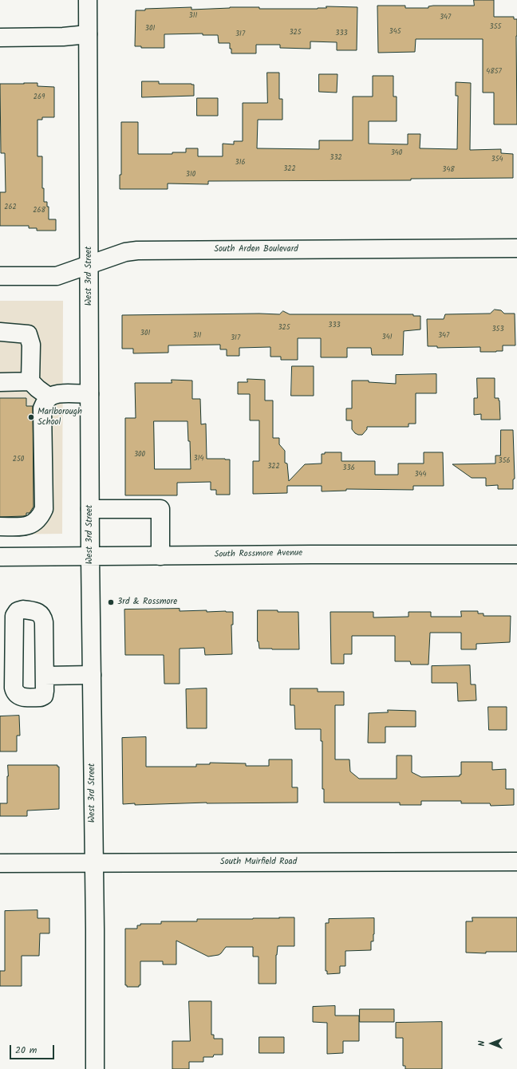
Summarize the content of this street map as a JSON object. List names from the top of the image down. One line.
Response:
{"streets":{"main road":["South Arden Boulevard","West 3rd Street","South Rossmore Avenue","South Muirfield Road"]},"crossings":[["South Arden Boulevard","West 3rd Street"],["West 3rd Street","South Rossmore Avenue"],["West 3rd Street","South Muirfield Road"]],"places":["Marlborough School","3rd & Rossmore"],"house_numbers":["311","347","355","301","345","325","333","317","4857","269","340","332","354","316","322","348","310","262","268","333","325","353","301","311","347","341","317","300","314","250","356","322","336","344"],"scale_bar":"20 m","north":"left"}
